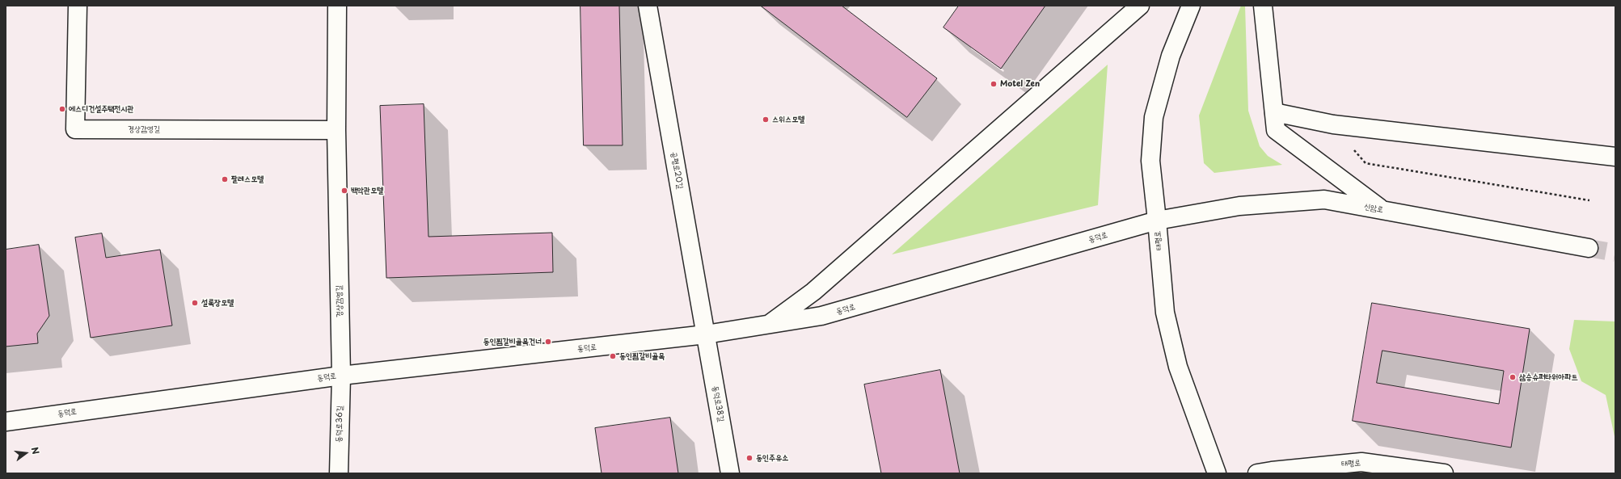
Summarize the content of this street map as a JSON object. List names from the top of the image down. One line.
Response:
{"streets":{"main road":["경상감영길","공평로20길","신암로","동덕로","태평로","동덕로38길","동덕로36길"]},"crossings":[["경상감영길","동덕로"],["경상감영길","동덕로36길"],["공평로20길","동덕로"],["공평로20길","동덕로38길"],["신암로","동덕로"],["신암로","태평로"],["동덕로","태평로"],["동덕로","동덕로38길"],["동덕로","동덕로36길"]],"places":["Motel Zen","에스디건설주택전시관","스위스모텔","팔레스모텔","백악관모텔","설록장모텔","동인찜갈비골목건너","동인찜갈비골목","삼승슈퍼타워아파트","동인주유소"],"north":"right"}
